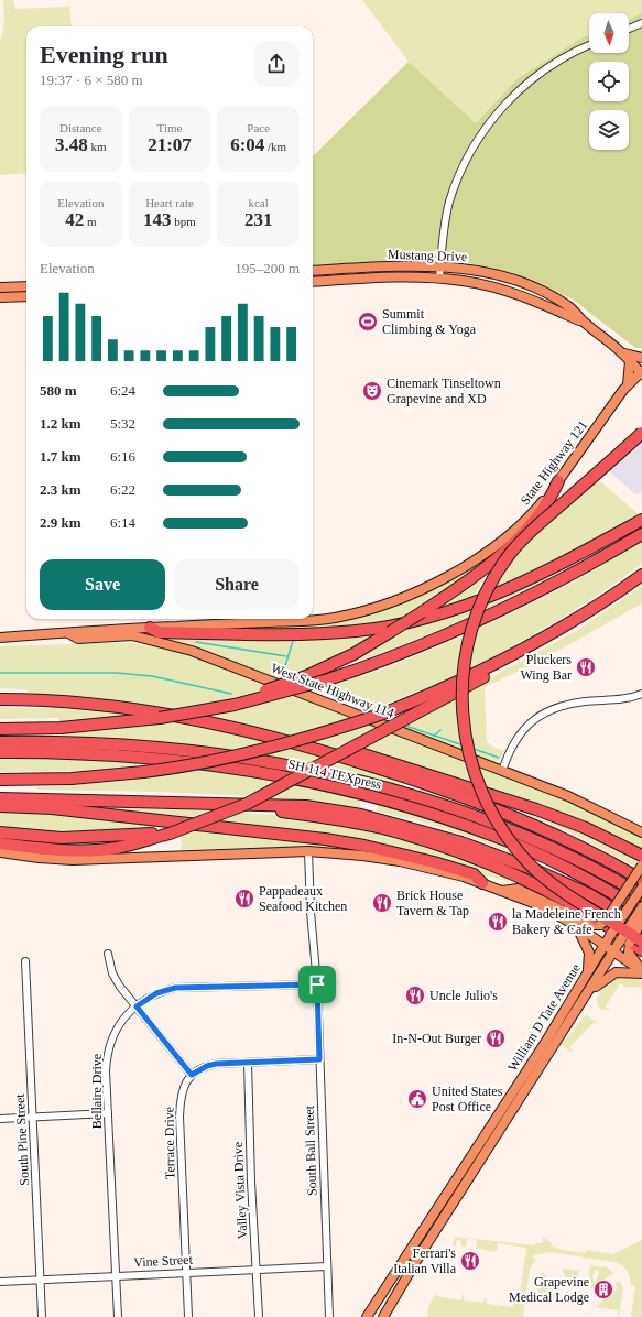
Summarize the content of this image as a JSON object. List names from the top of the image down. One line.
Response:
{"streets":{"highway":["SH 114 TEXpress"],"main road":["Mustang Drive","State Highway 121","West State Highway 114","William D Tate Avenue"],"street":["Bellaire Drive","South Pine Street","Terrace Drive","South Ball Street","Valley Vista Drive","Vine Street"]},"crossings":[["Mustang Drive","State Highway 121"],["State Highway 121","West State Highway 114"],["Bellaire Drive","South Ball Street"],["Bellaire Drive","Vine Street"],["South Pine Street","Vine Street"],["Terrace Drive","Vine Street"],["South Ball Street","Vine Street"],["Valley Vista Drive","Vine Street"]],"places":{"sports":["Summit Climbing & Yoga"],"theatre":["Cinemark Tinseltown Grapevine and XD"],"restaurant":["Pluckers Wing Bar","Pappadeaux Seafood Kitchen","Brick House Tavern & Tap","la Madeleine French Bakery & Cafe","Uncle Julio's","In-N-Out Burger","Ferrari's Italian Villa"],"public building":["United States Post Office"],"building":["Grapevine Medical Lodge"]},"north":"bottom","page":{"heading":["Evening run","19:37 · 6 × 580 m"],"stats":[["Distance","3.48 km"],["Time","21:07"],["Pace","6:04 /km"],["Elevation","42 m"],["Heart rate","143 bpm"],["kcal","231"]],"chart":["Elevation","195–200 m"],"list":[{"name":"580 m","note":"6:24"},{"name":"1.2 km","note":"5:32"},{"name":"1.7 km","note":"6:16"},{"name":"2.3 km","note":"6:22"},{"name":"2.9 km","note":"6:14"}],"buttons":["Save","Share"]}}
